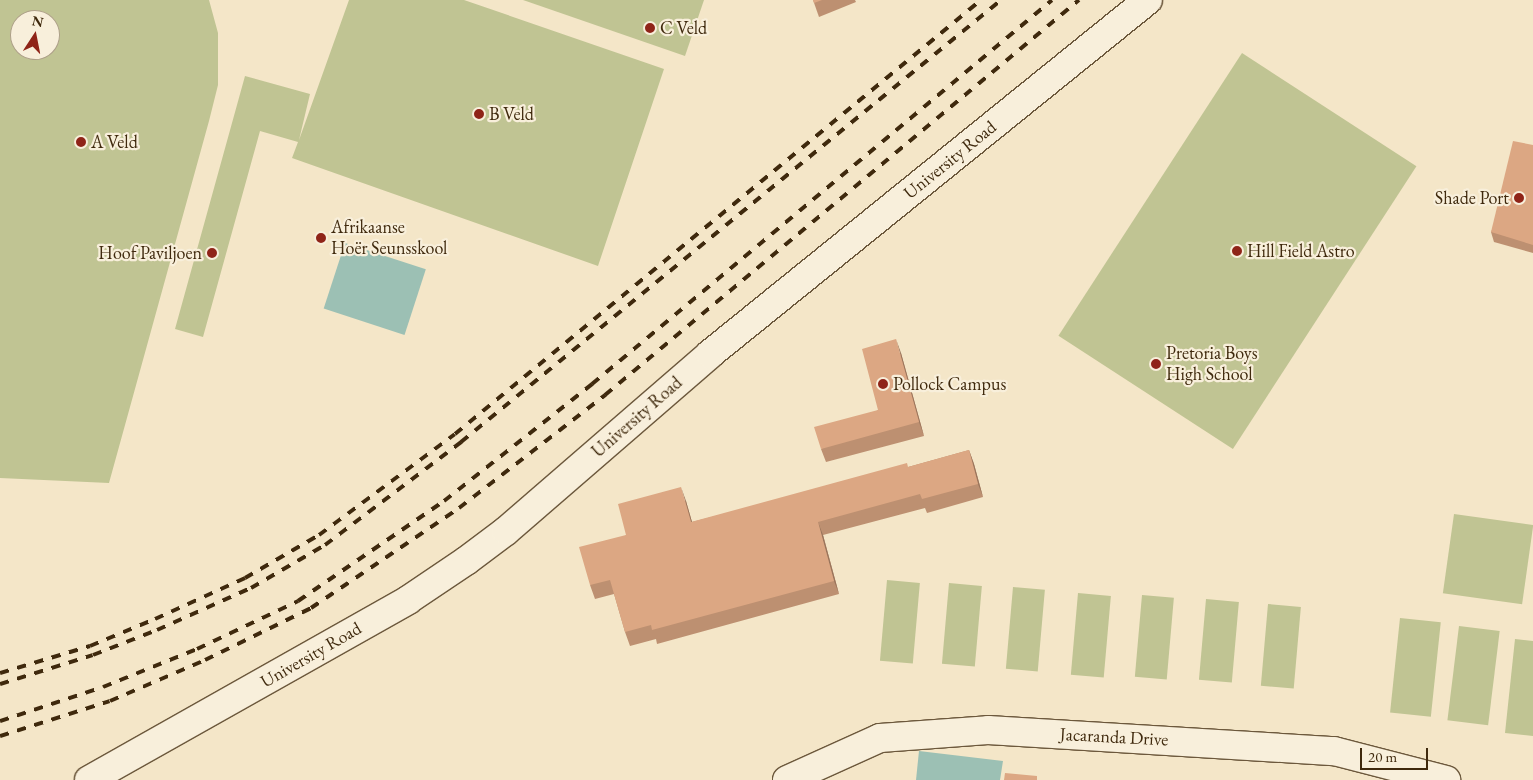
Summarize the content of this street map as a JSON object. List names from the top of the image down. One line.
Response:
{"streets":{"street":["University Road","Jacaranda Drive"]},"places":["C Veld","B Veld","A Veld","Shade Port","Afrikaanse Hoër Seunsskool","Hill Field Astro","Hoof Paviljoen","Pretoria Boys High School","Pollock Campus"],"scale_bar":"20 m","north":"top"}
